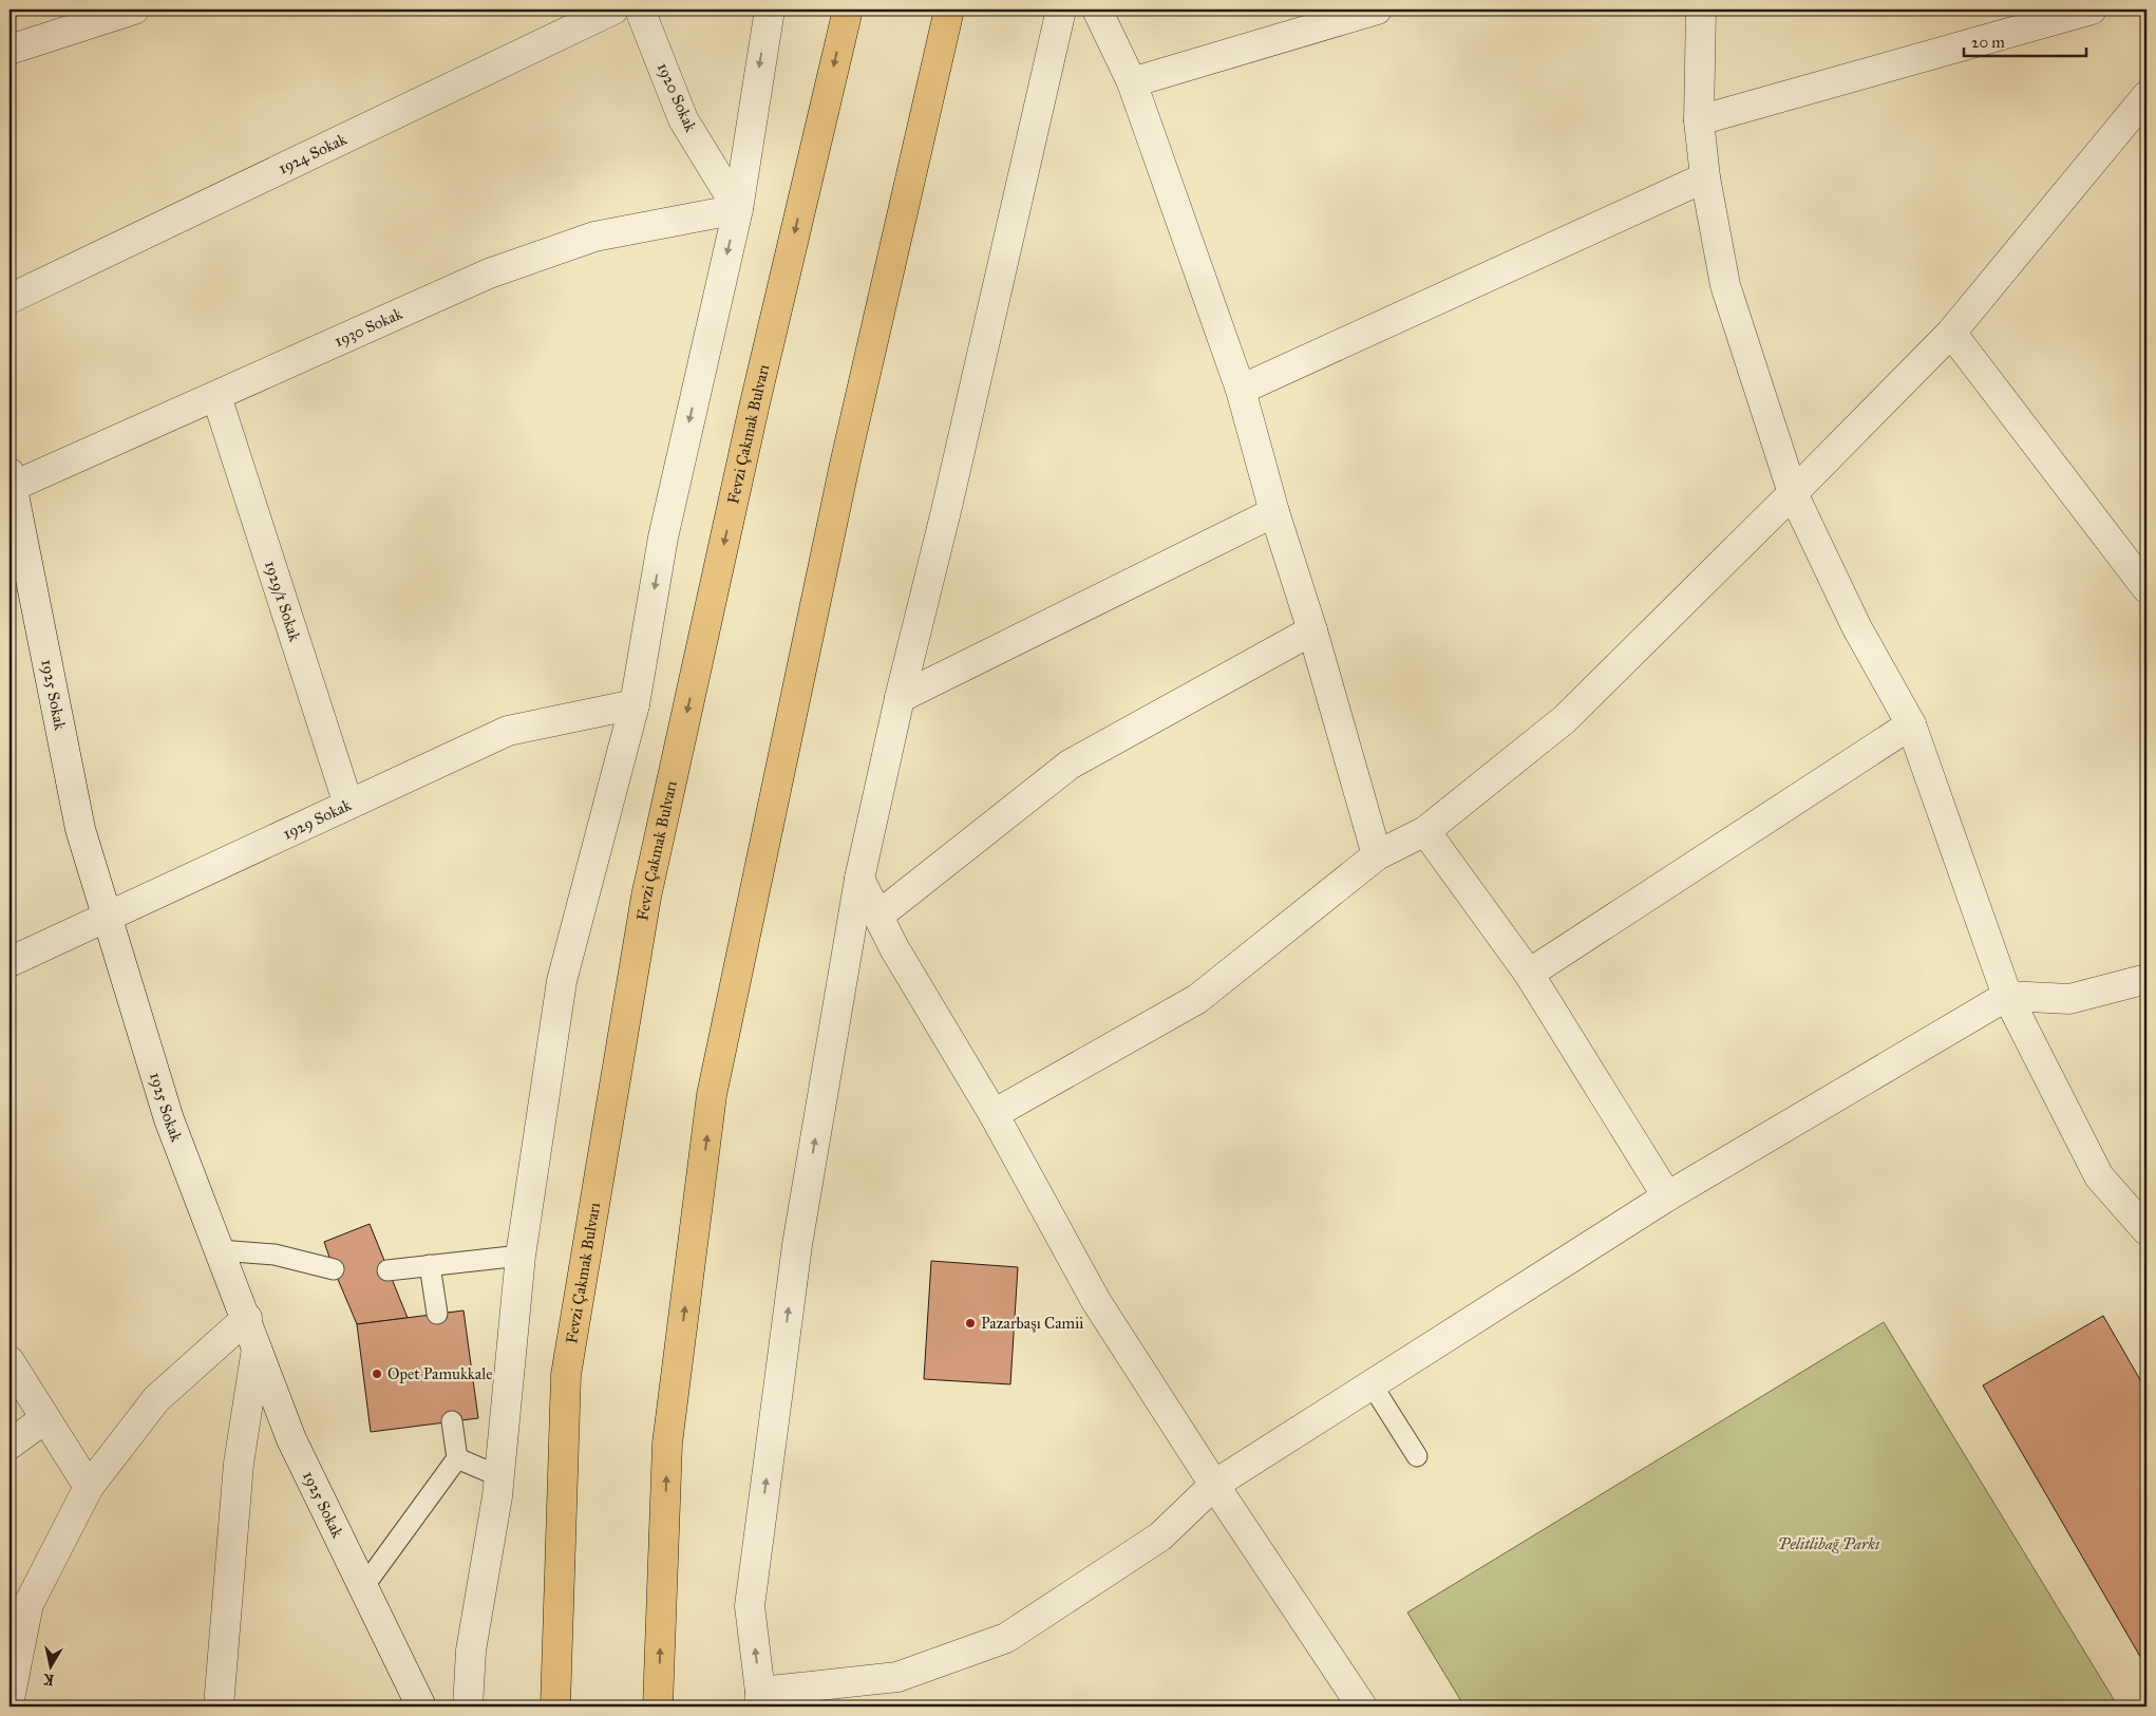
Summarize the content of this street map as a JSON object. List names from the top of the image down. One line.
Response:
{"streets":{"main road":["Fevzi Çakmak Bulvarı"],"street":["1920 Sokak","1924 Sokak","1930 Sokak","1929/1 Sokak","1925 Sokak","1929 Sokak"]},"crossings":[["1920 Sokak","1930 Sokak"],["1930 Sokak","1929/1 Sokak"],["1930 Sokak","1925 Sokak"],["1929/1 Sokak","1929 Sokak"],["1925 Sokak","1929 Sokak"]],"parks":["Pelitlibağ Parkı"],"places":["Pazarbaşı Camii","Opet Pamukkale"],"scale_bar":"20 m","north":"bottom"}
